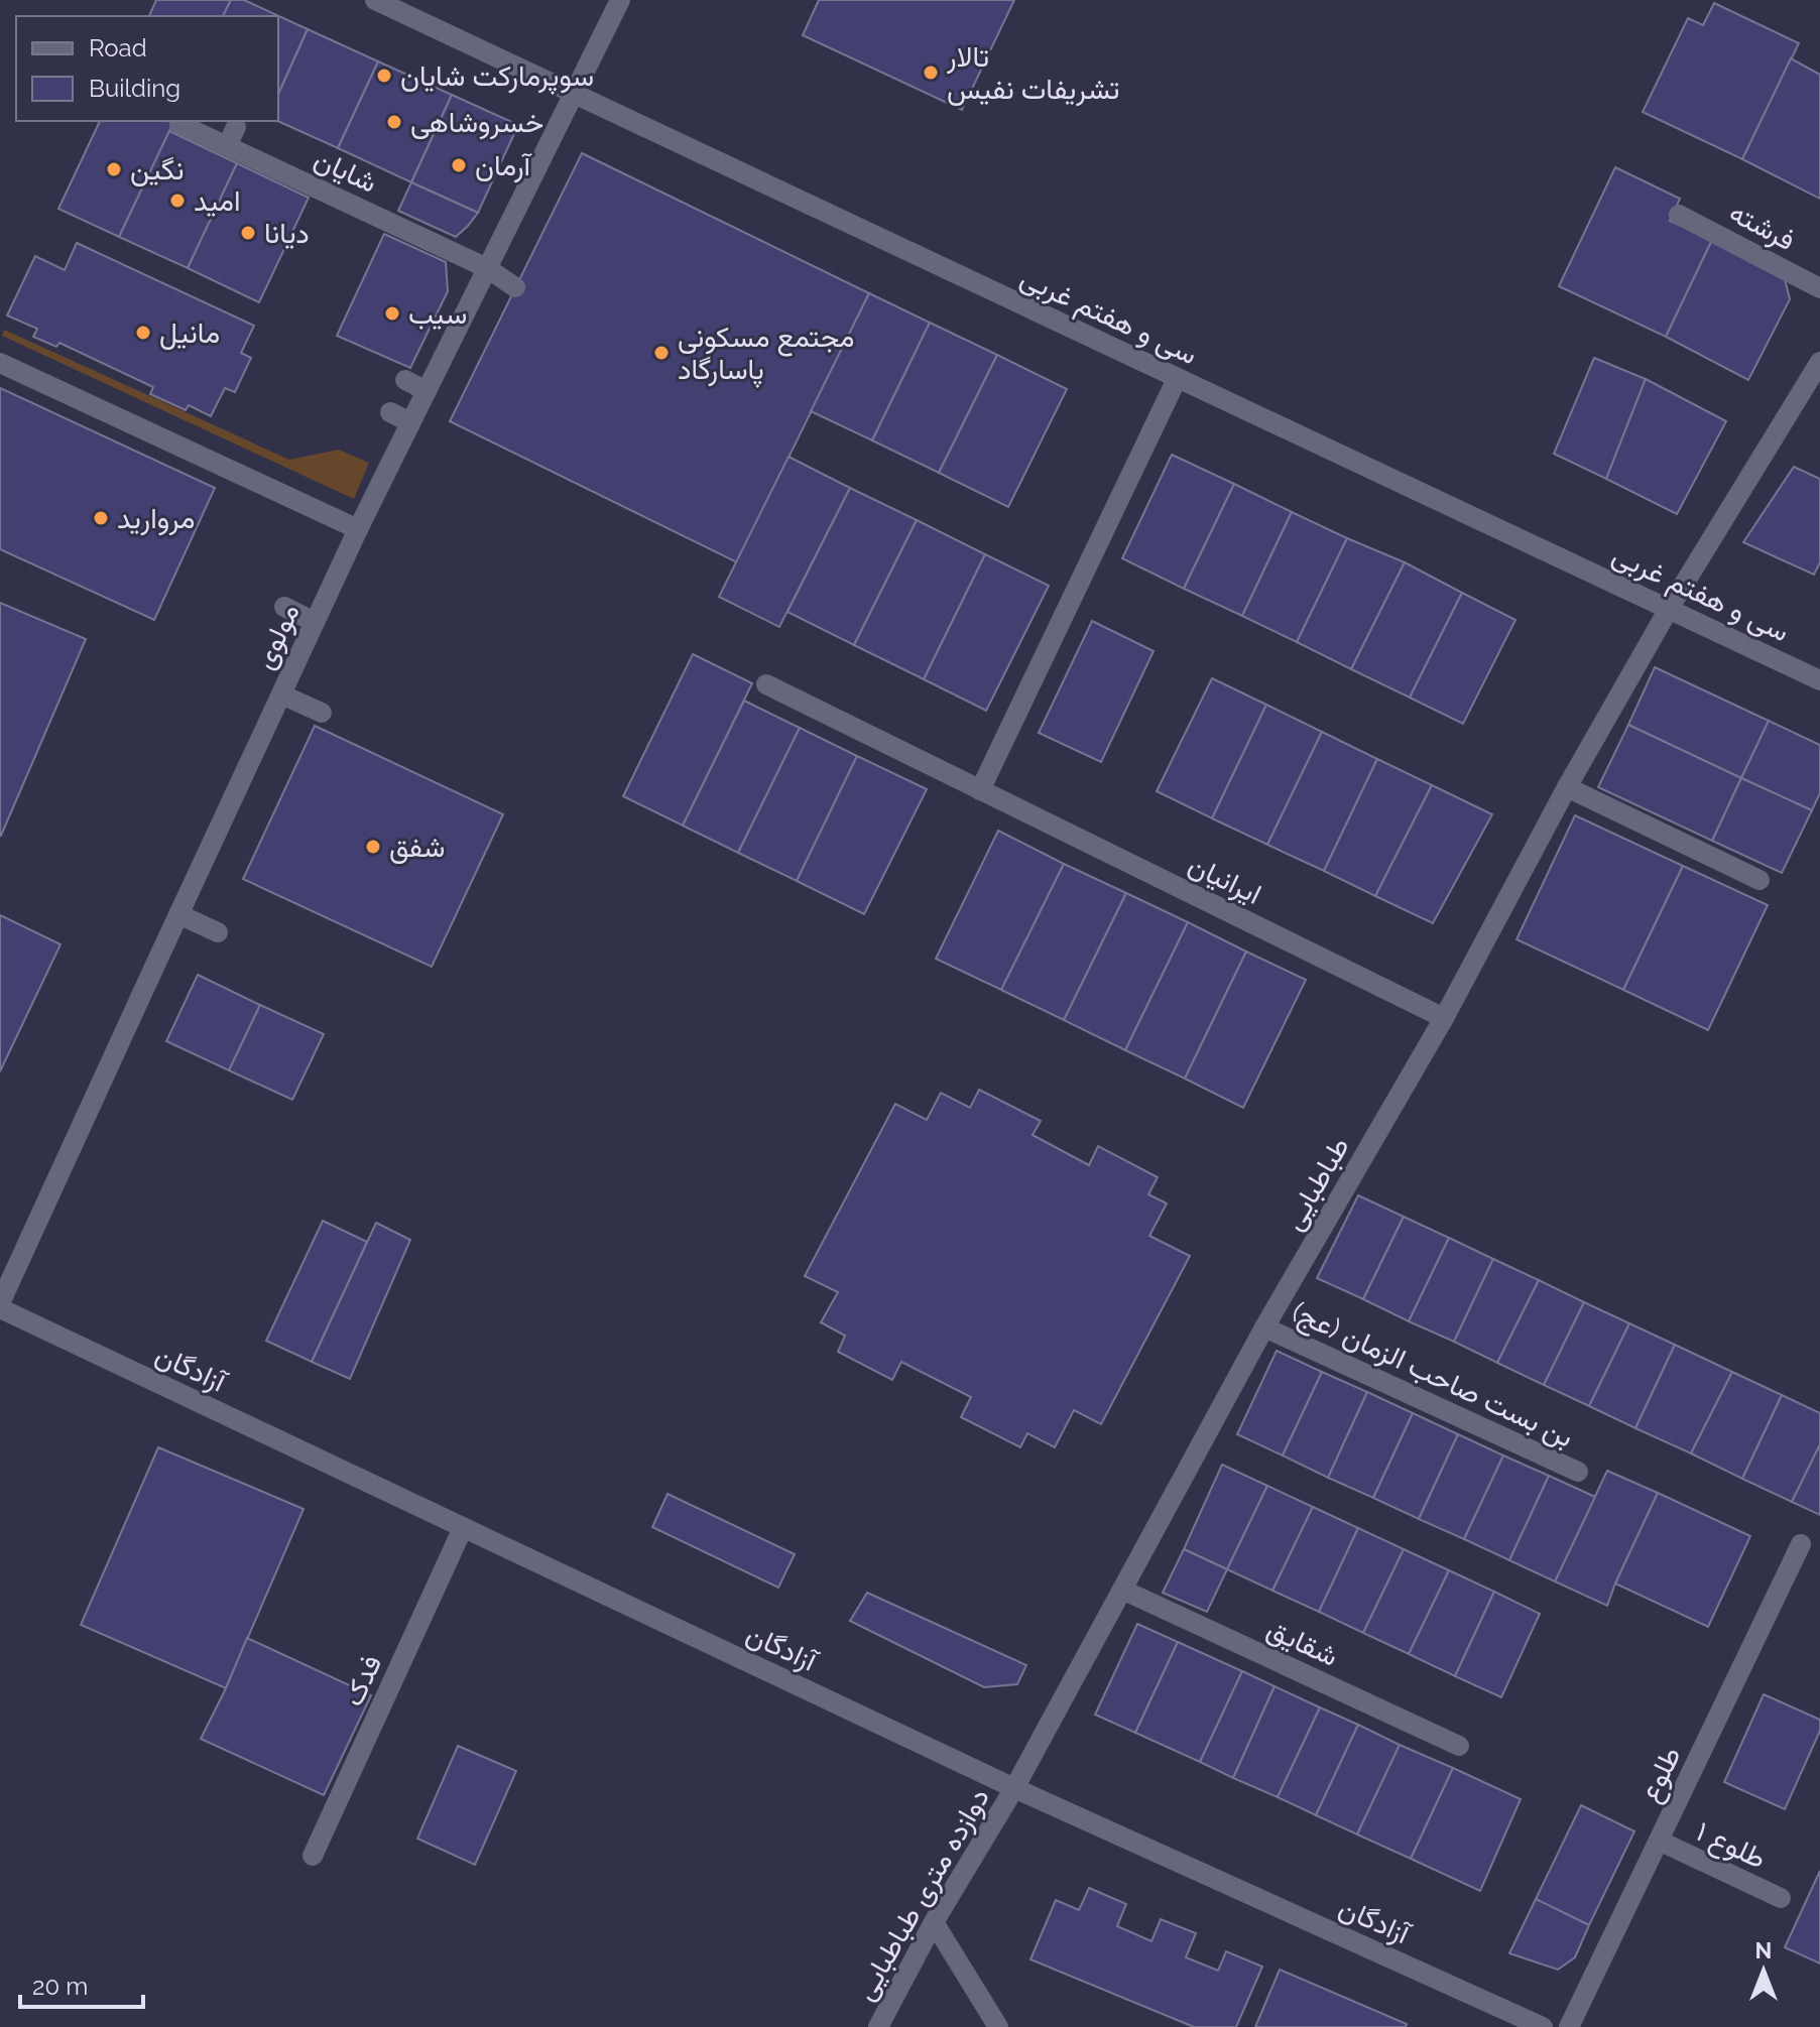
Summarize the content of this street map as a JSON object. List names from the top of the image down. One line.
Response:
{"streets":{"street":["شایان","فرشته","سی و هفتم غربی","مولوی","ایرانیان","طباطبایی","آزادگان","بن بست صاحب الزمان (عج)","شقایق","فدک","طلوع","طلوع ۱","دوازده متری طباطبایی"]},"crossings":[["شایان","مولوی"],["سی و هفتم غربی","مولوی"],["سی و هفتم غربی","طباطبایی"],["مولوی","آزادگان"],["ایرانیان","طباطبایی"],["طباطبایی","آزادگان"],["طباطبایی","بن بست صاحب الزمان (عج)"],["طباطبایی","شقایق"],["طباطبایی","دوازده متری طباطبایی"],["آزادگان","فدک"],["آزادگان","دوازده متری طباطبایی"],["طلوع","طلوع ۱"]],"places":["تالار تشریفات نفیس","سوپرمارکت شایان","خسروشاهی","آرمان","نگین","امید","دیانا","سیب","مانیل","مجتمع مسکونی پاسارگاد","مروارید","شفق"],"legend":["Road","Building"],"scale_bar":"20 m","north":"top"}
